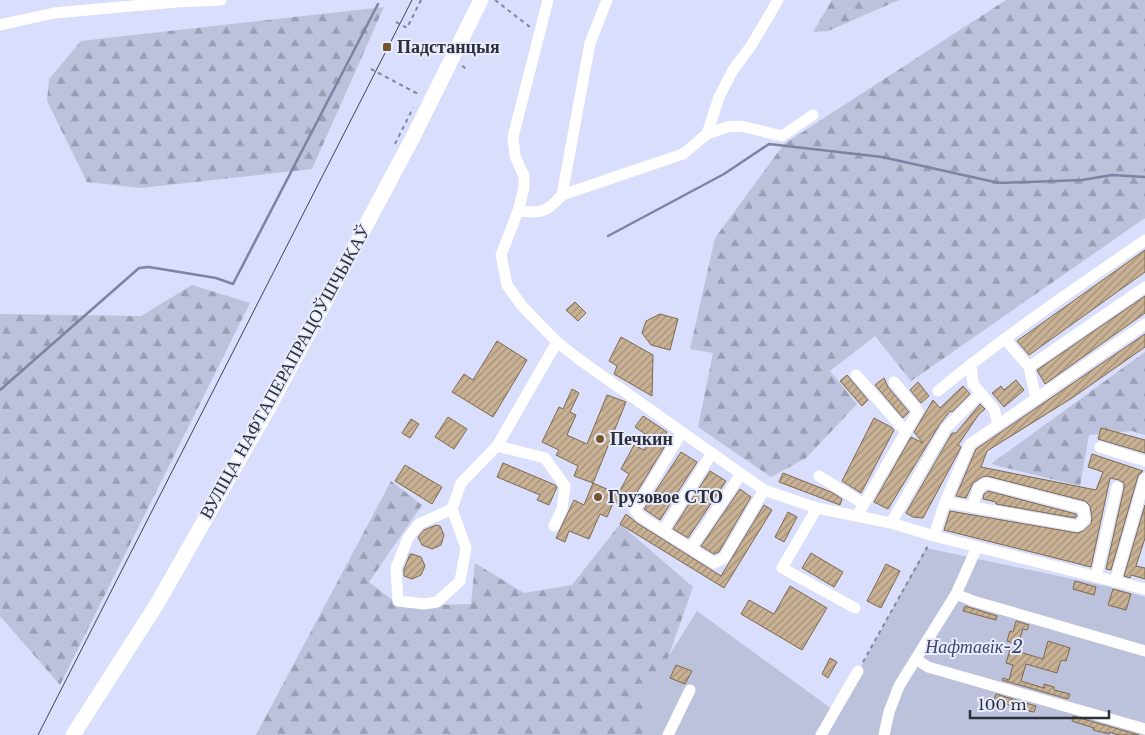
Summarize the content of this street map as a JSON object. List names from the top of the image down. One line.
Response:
{"streets":{"main road":["ВУЛІЦА НАФТАПЕРАПРАЦОЎШЧЫКАЎ"]},"parks":["Нафтавік-2"],"places":{"transit":["Падстанцыя"],"other":["Печкин","Грузовое СТО"]},"scale_bar":"100 m"}
